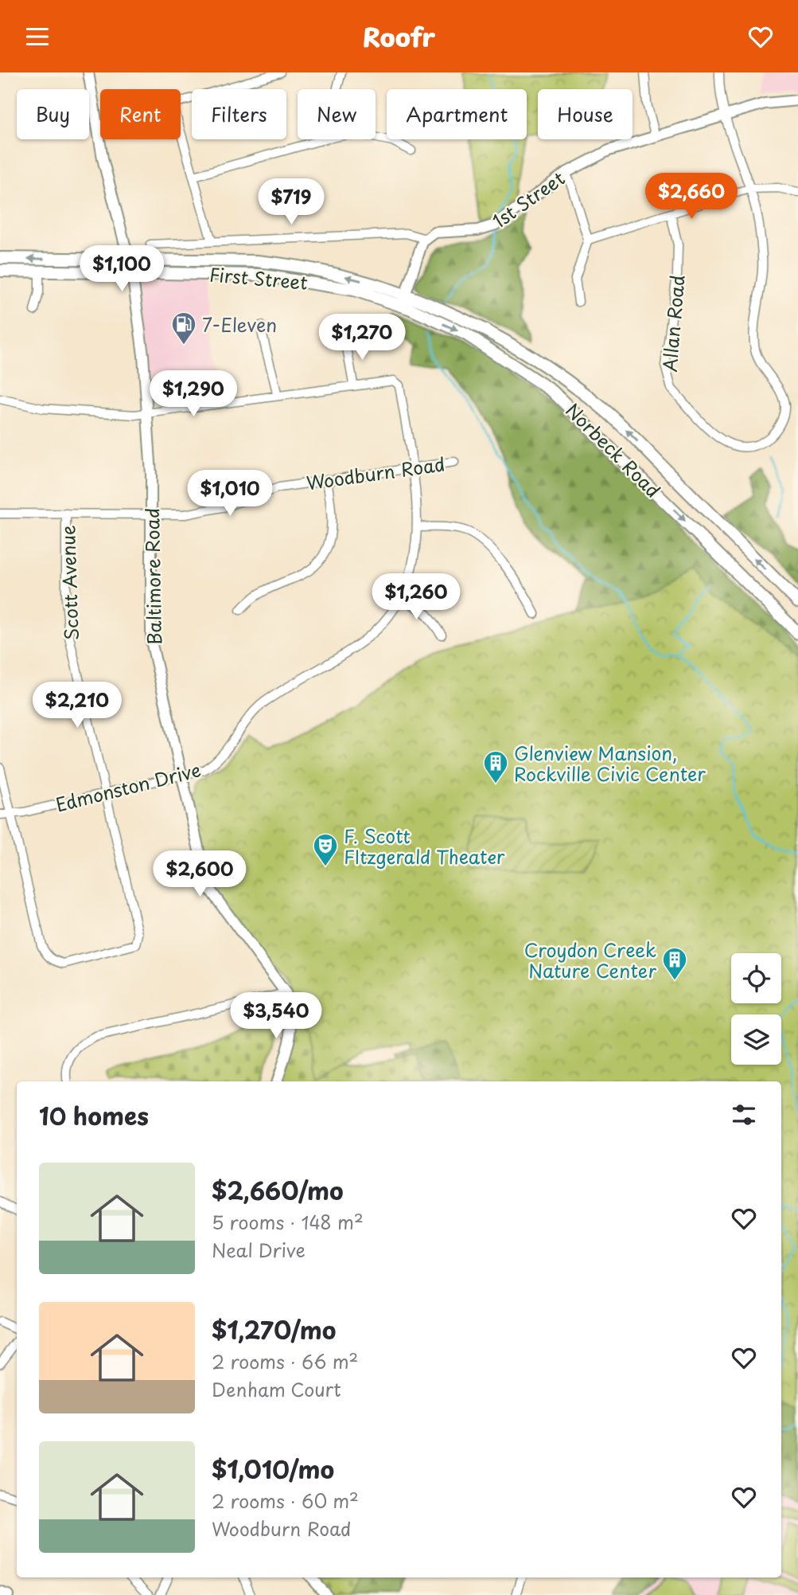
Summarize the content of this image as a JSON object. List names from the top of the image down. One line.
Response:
{"streets":{"main road":["First Street","Norbeck Road"],"street":["1st Street","Allan Road","Woodburn Road","Baltimore Road","Scott Avenue","Edmonston Drive"]},"crossings":[["First Street","Norbeck Road"],["First Street","Baltimore Road"],["Woodburn Road","Baltimore Road"],["Woodburn Road","Scott Avenue"],["Woodburn Road","Edmonston Drive"],["Baltimore Road","Edmonston Drive"],["Scott Avenue","Edmonston Drive"]],"places":{"fuel station":["7-Eleven"],"building":["Glenview Mansion, Rockville Civic Center","Croydon Creek Nature Center"],"theatre":["F. Scott FItzgerald Theater"]},"page":{"header":"Roofr","chip":["Buy","Rent","Filters","New","Apartment","House"],"price":["$2,660","$719","$1,100","$1,270","$1,290","$1,010","$1,260","$2,210","$2,600","$3,540"],"heading":"10 homes","list":[{"name":"$2,660/mo","note":"5 rooms · 148 m² · Neal Drive"},{"name":"$1,270/mo","note":"2 rooms · 66 m² · Denham Court"},{"name":"$1,010/mo","note":"2 rooms · 60 m² · Woodburn Road"}]}}
